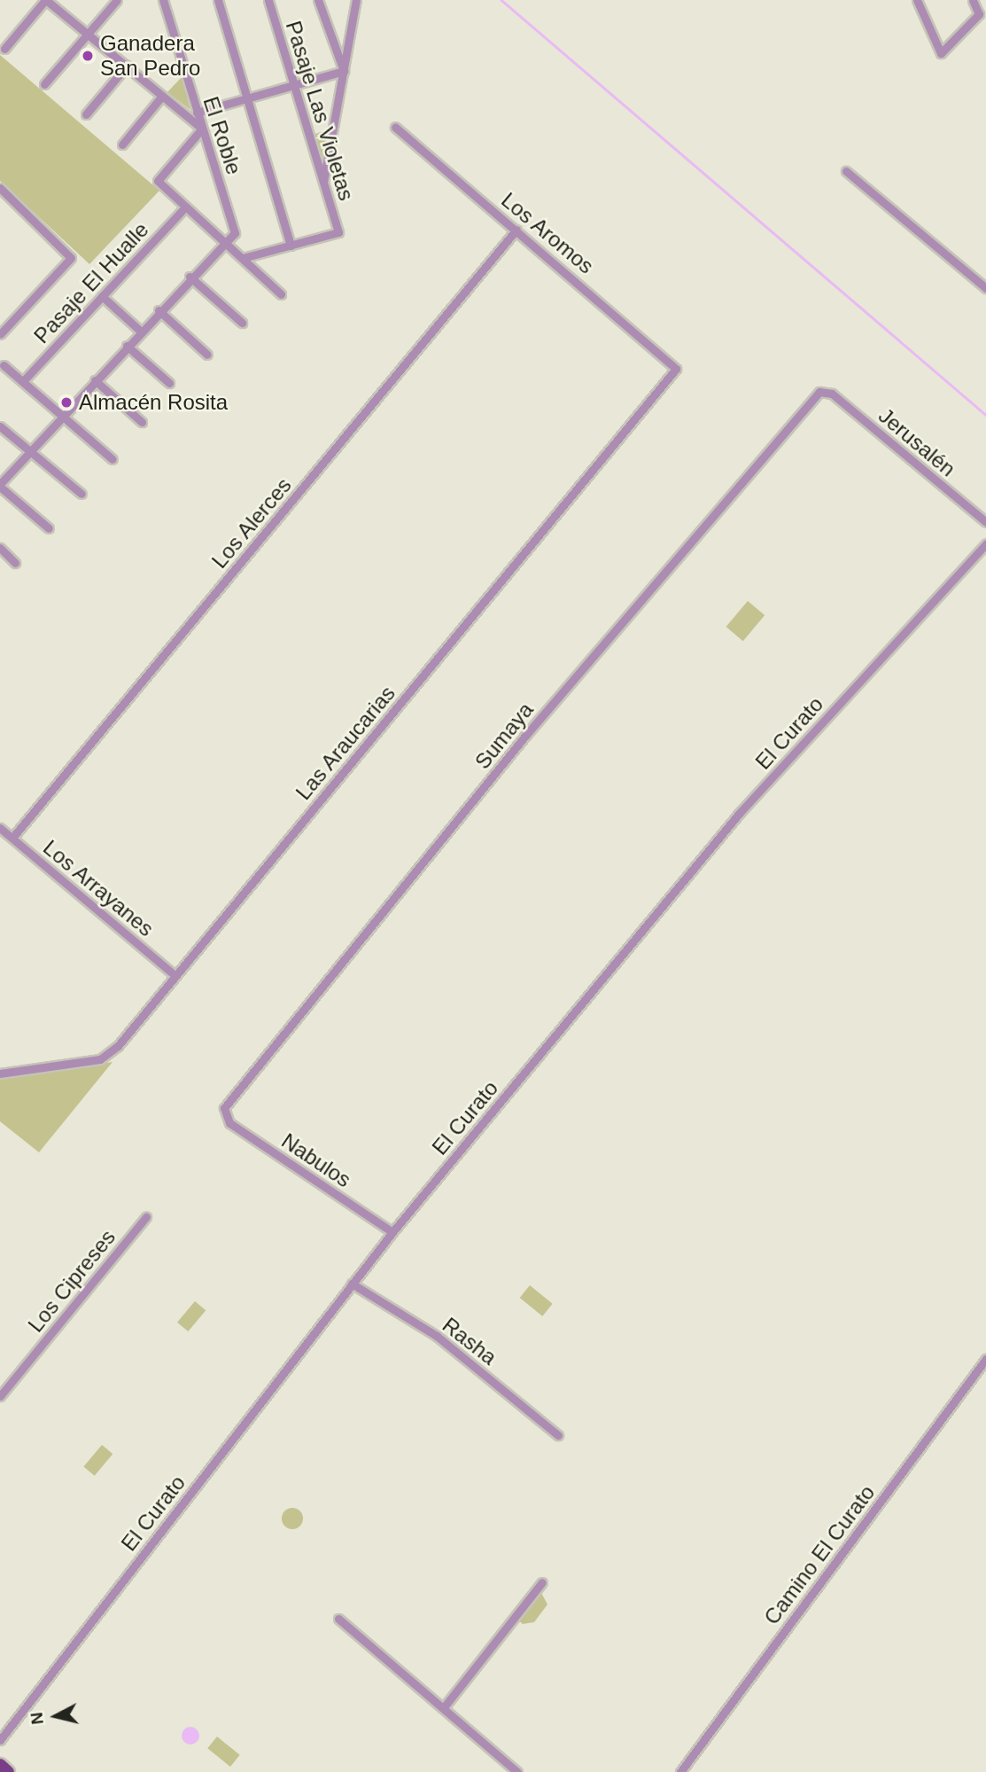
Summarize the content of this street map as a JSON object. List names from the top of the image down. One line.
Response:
{"streets":{"street":["Pasaje Las Violetas","El Roble","Los Aromos","Pasaje El Hualle","Jerusalén","Los Alerces","El Curato","Sumaya","Las Araucarias","Los Arrayanes","Nabulos","Los Cipreses","Rasha","Camino El Curato"]},"crossings":[["Los Aromos","Los Alerces"],["Los Aromos","Las Araucarias"],["Jerusalén","Sumaya"],["Los Alerces","Los Arrayanes"],["El Curato","Nabulos"],["El Curato","Rasha"],["Sumaya","Nabulos"],["Las Araucarias","Los Arrayanes"]],"places":["Ganadera San Pedro","Almacén Rosita"],"north":"left"}
